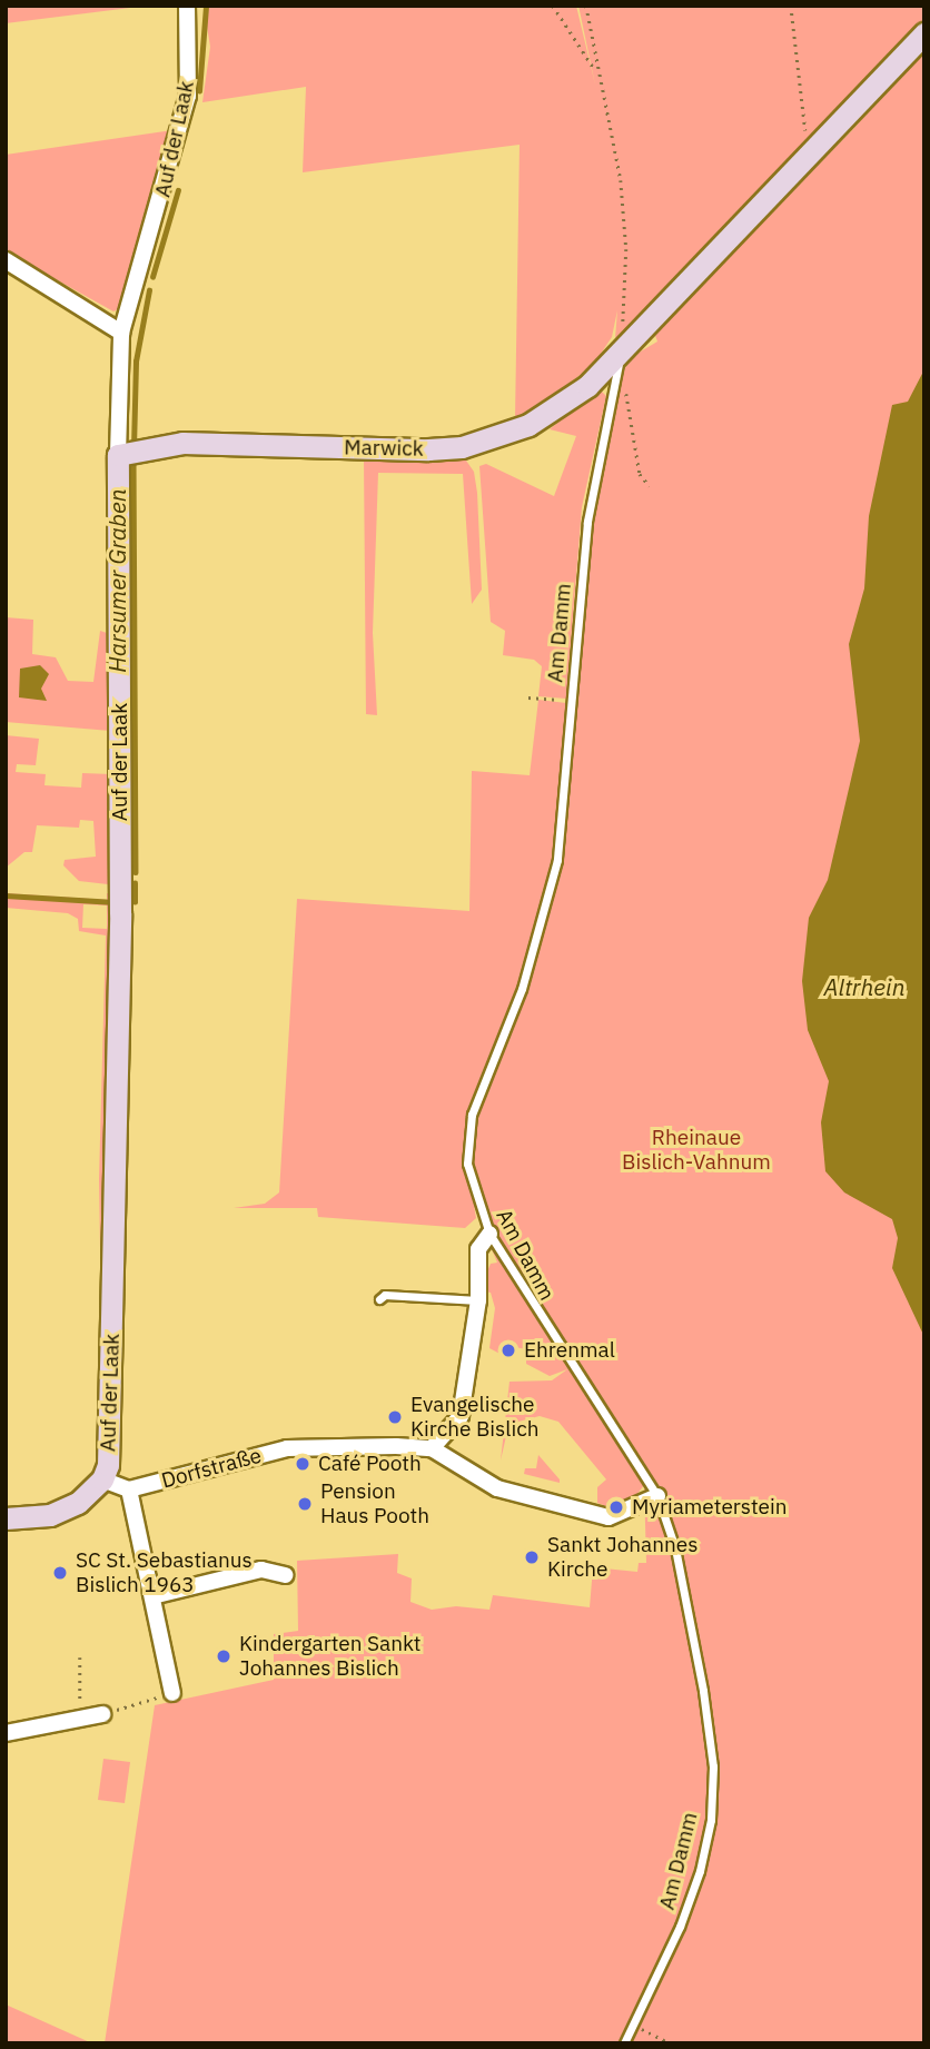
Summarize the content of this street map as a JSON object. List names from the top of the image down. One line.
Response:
{"streets":{"main road":["Auf der Laak","Marwick"],"street":["Dorfstraße"],"lane":["Am Damm"]},"crossings":[["Auf der Laak","Marwick"],["Marwick","Am Damm"]],"water":["Harsumer Graben","Altrhein"],"parks":["Rheinaue Bislich-Vahnum"],"places":["Ehrenmal","Evangelische Kirche Bislich","Café Pooth","Pension Haus Pooth","Myriameterstein","Sankt Johannes Kirche","SC St. Sebastianus Bislich 1963","Kindergarten Sankt Johannes Bislich"]}
